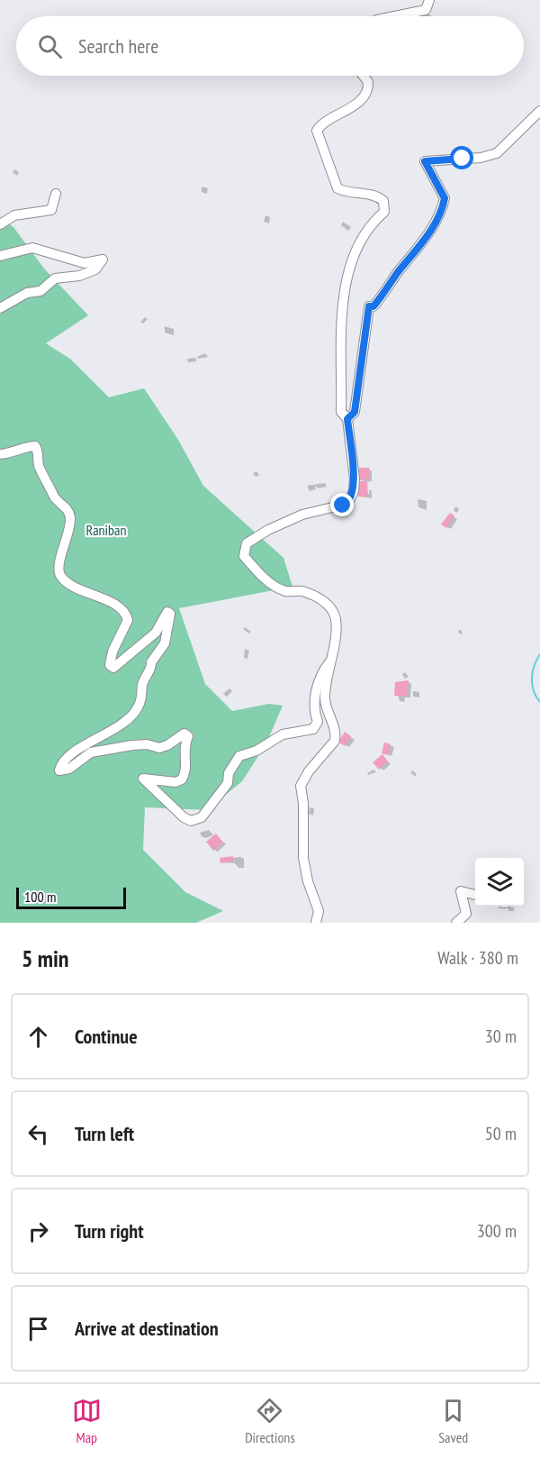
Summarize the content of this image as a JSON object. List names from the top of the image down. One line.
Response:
{"parks":["Raniban"],"scale_bar":"100 m","page":{"search":"Search here","scale":"100 m","heading":["5 min","Walk · 380 m"],"list":[["Continue","30 m"],["Turn left","50 m"],["Turn right","300 m"],"Arrive at destination"],"nav":["Map","Directions","Saved"]}}
